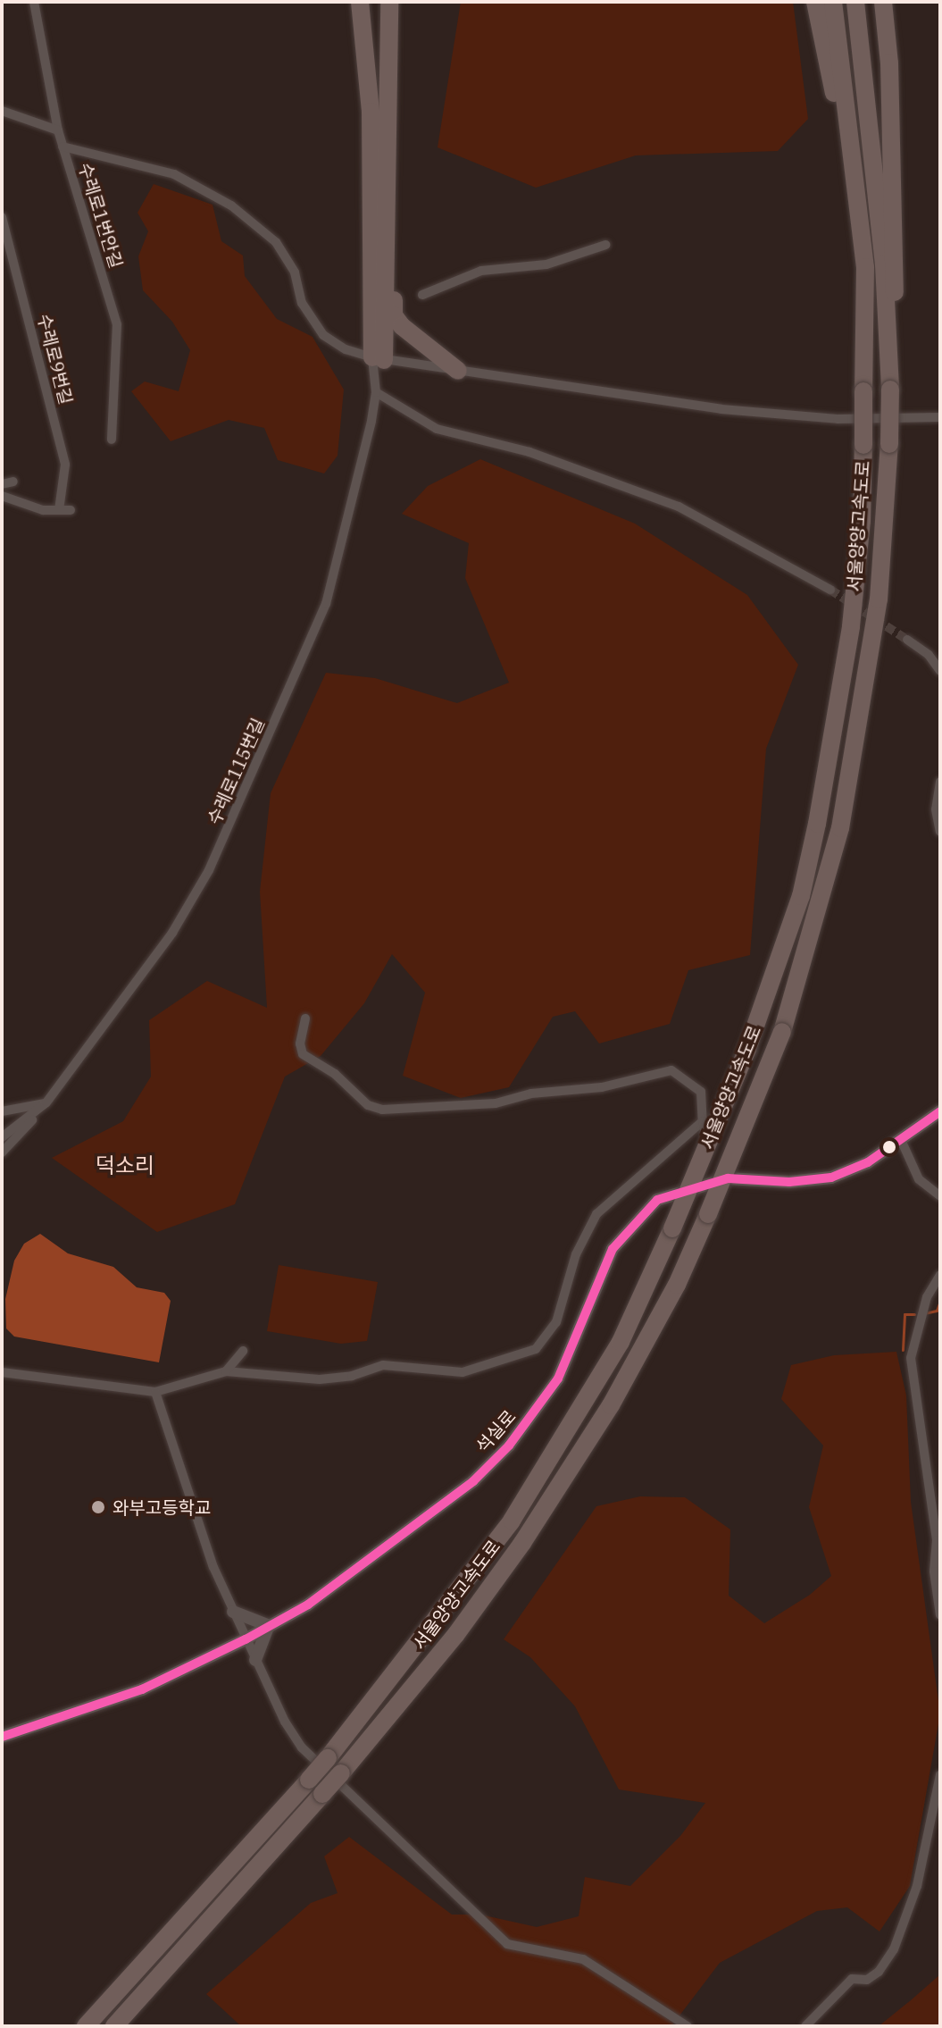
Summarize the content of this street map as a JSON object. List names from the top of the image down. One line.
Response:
{"streets":{"highway":["서울양양고속도로"],"main road":["석실로"],"street":["수레로1번안길","수레로9번길","수레로115번길"]},"districts":["덕소리"],"places":["와부고등학교"]}
